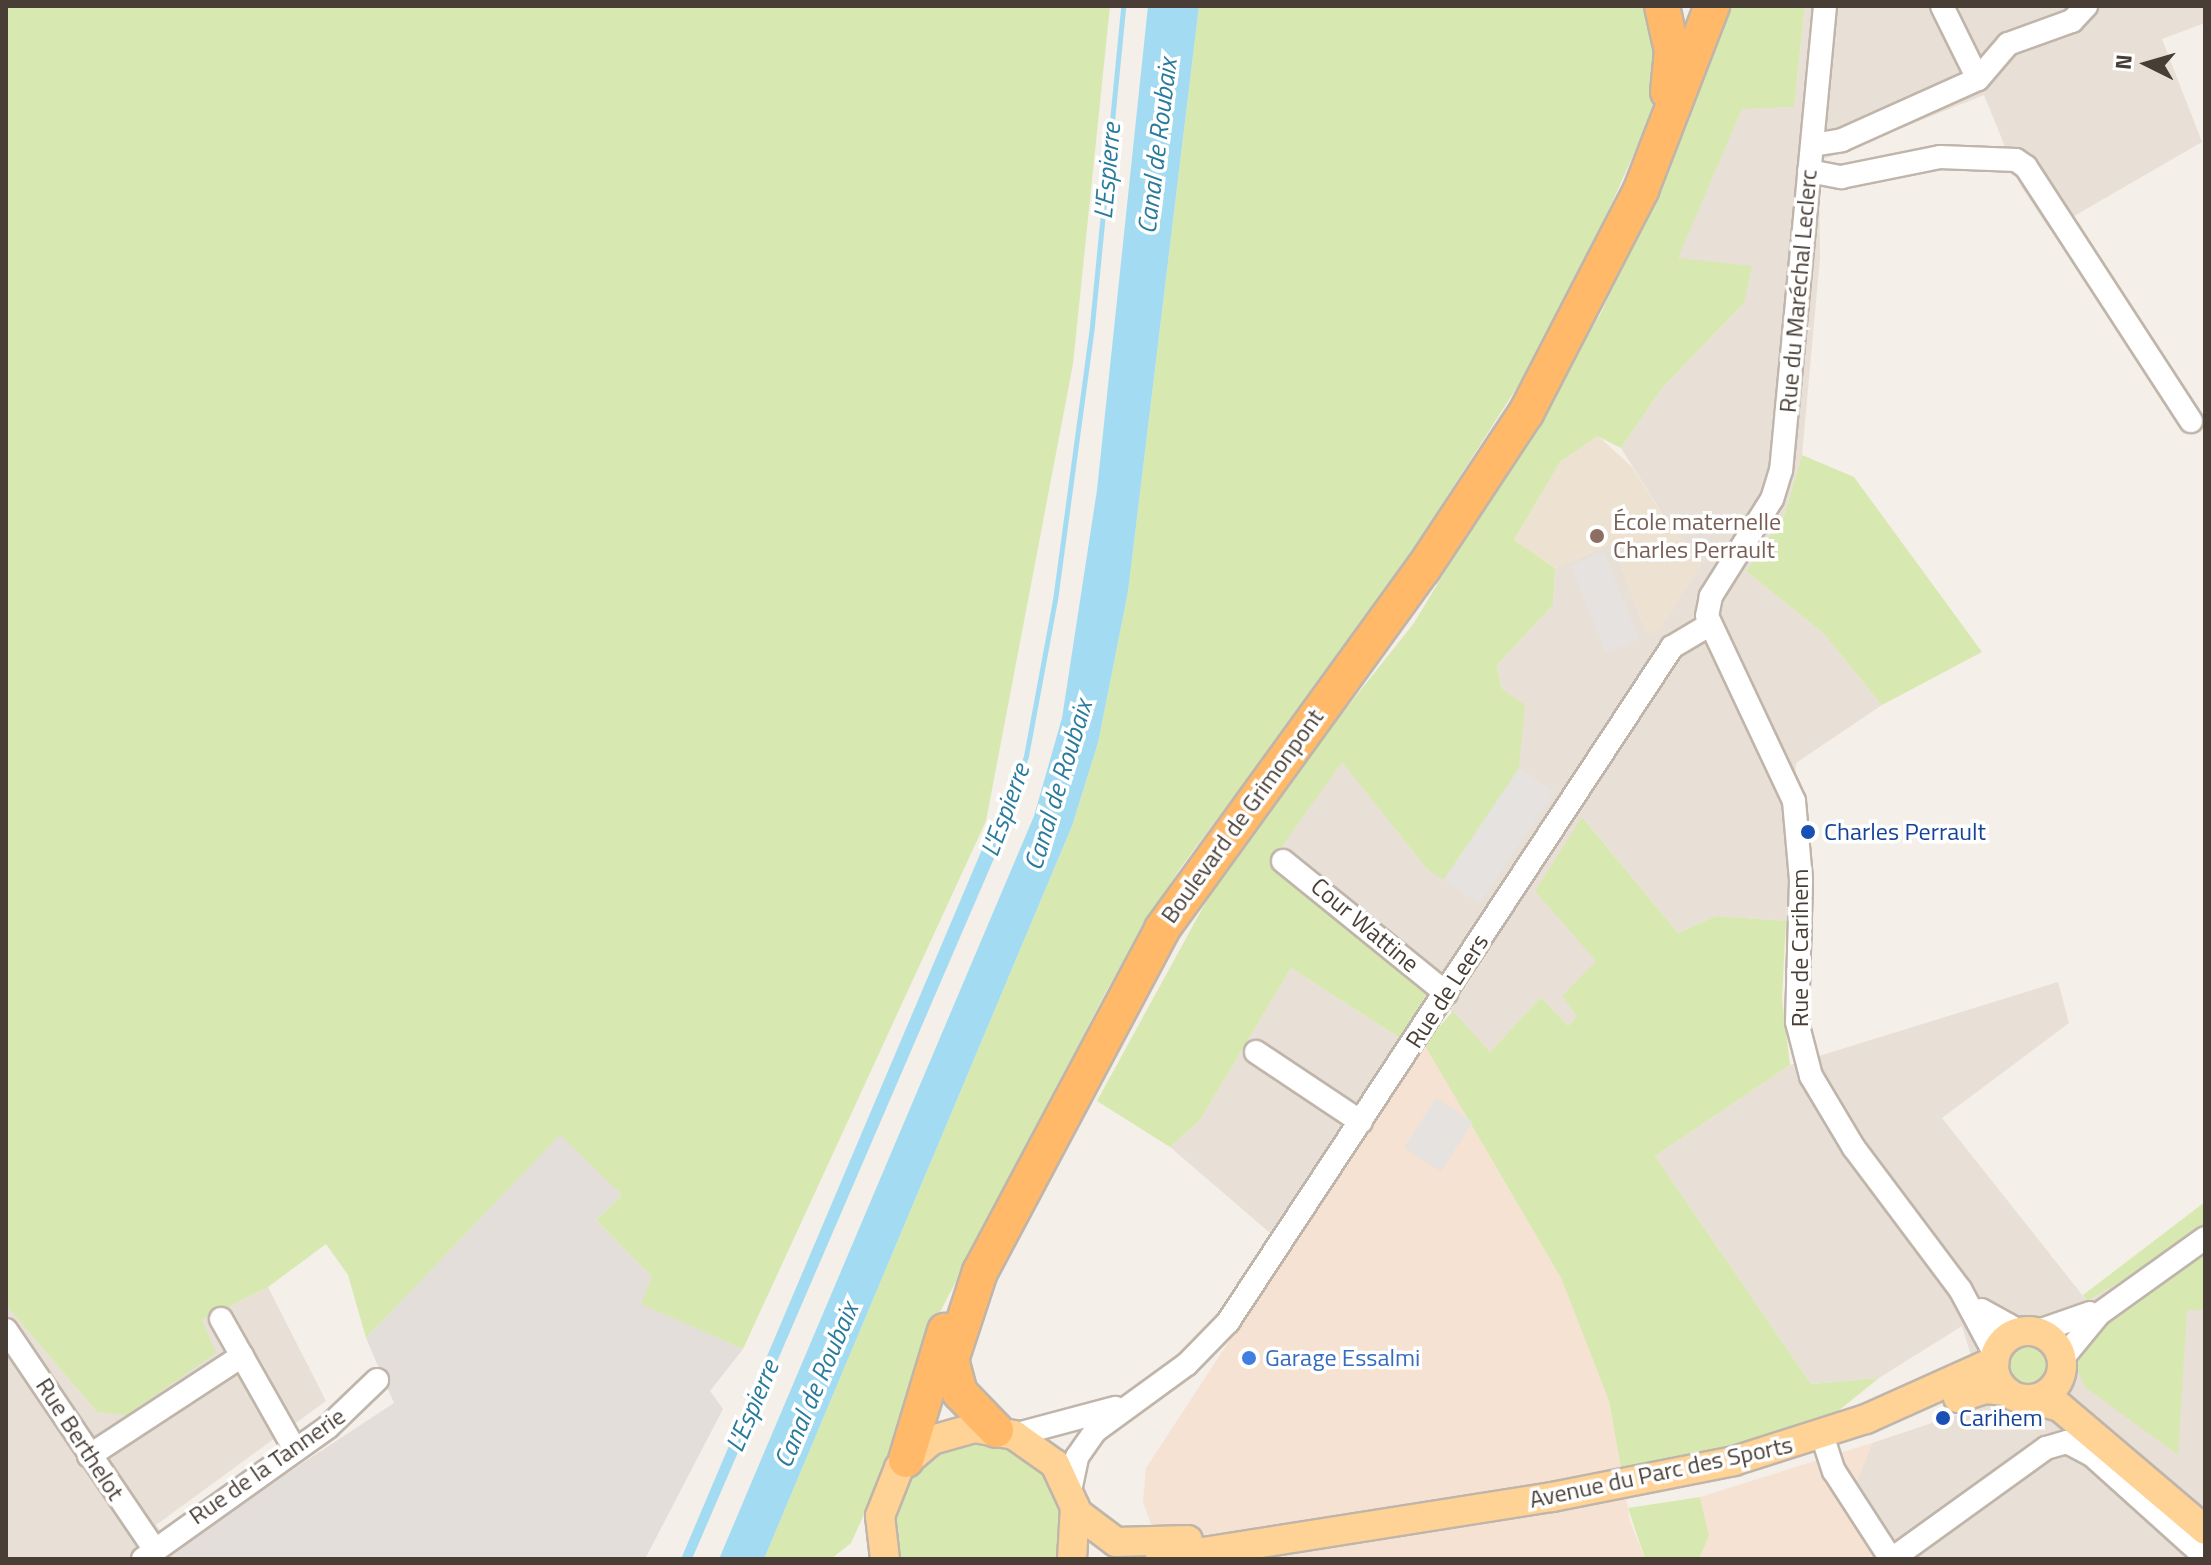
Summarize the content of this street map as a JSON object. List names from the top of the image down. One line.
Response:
{"streets":{"highway":["Boulevard de Grimonpont"],"main road":["Avenue du Parc des Sports"],"street":["Rue du Maréchal Leclerc","Cour Wattine","Rue de Carihem","Rue de Leers","Rue Berthelot","Rue de la Tannerie"]},"crossings":[["Rue du Maréchal Leclerc","Rue de Carihem"],["Rue du Maréchal Leclerc","Rue de Leers"],["Boulevard de Grimonpont","Rue de Leers"],["Cour Wattine","Rue de Leers"],["Rue de Carihem","Rue de Leers"],["Rue de Carihem","Avenue du Parc des Sports"],["Rue de Leers","Avenue du Parc des Sports"],["Rue Berthelot","Rue de la Tannerie"]],"water":["Canal de Roubaix","L'Espierre"],"places":["École maternelle Charles Perrault","Charles Perrault","Garage Essalmi","Carihem"],"north":"left"}
